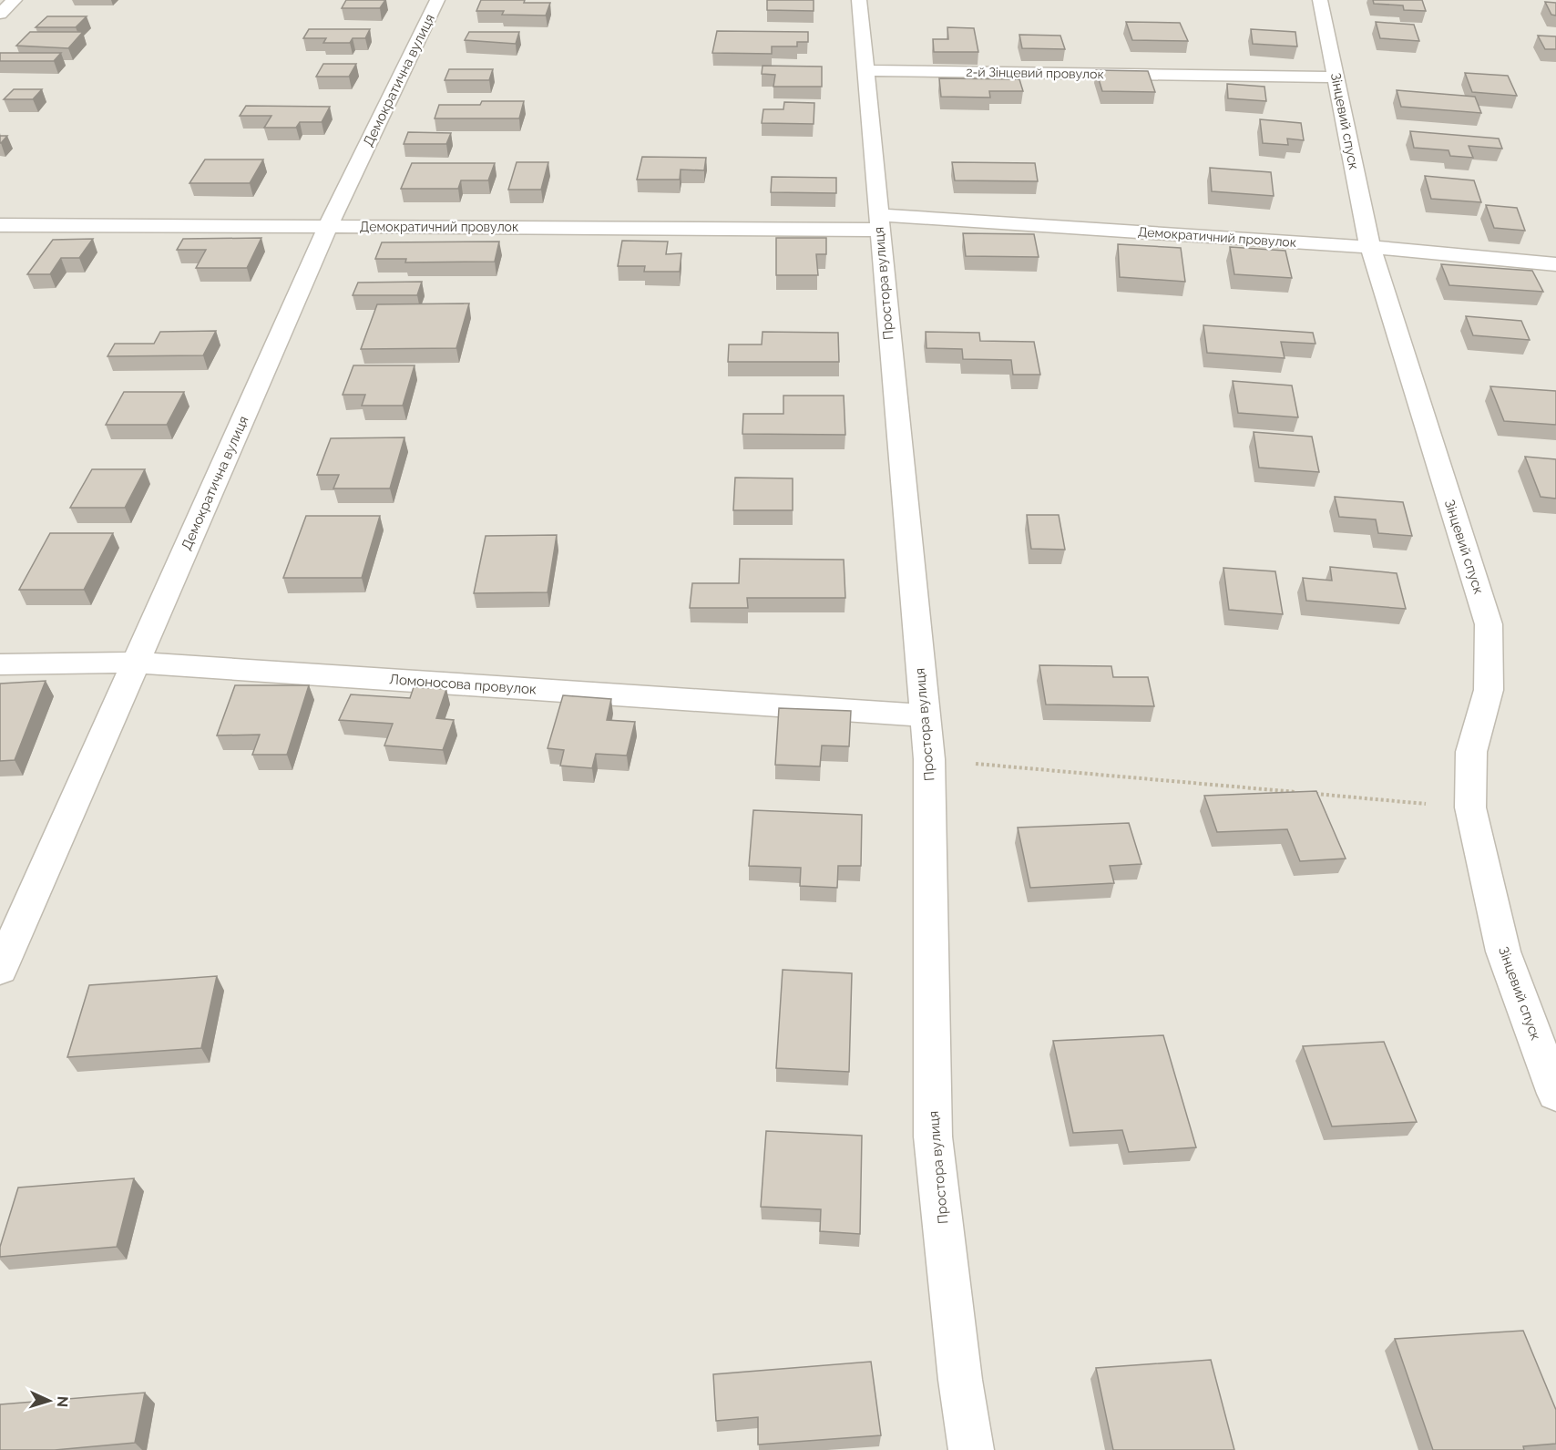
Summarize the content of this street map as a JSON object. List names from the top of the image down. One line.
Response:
{"streets":{"street":["2-й Зінцевий провулок","Демократична вулиця","Зінцевий спуск","Демократичний провулок","Простора вулиця","Ломоносова провулок"]},"crossings":[["2-й Зінцевий провулок","Зінцевий спуск"],["2-й Зінцевий провулок","Простора вулиця"],["Демократична вулиця","Демократичний провулок"],["Демократична вулиця","Ломоносова провулок"],["Зінцевий спуск","Демократичний провулок"],["Демократичний провулок","Простора вулиця"],["Простора вулиця","Ломоносова провулок"]],"north":"right"}
